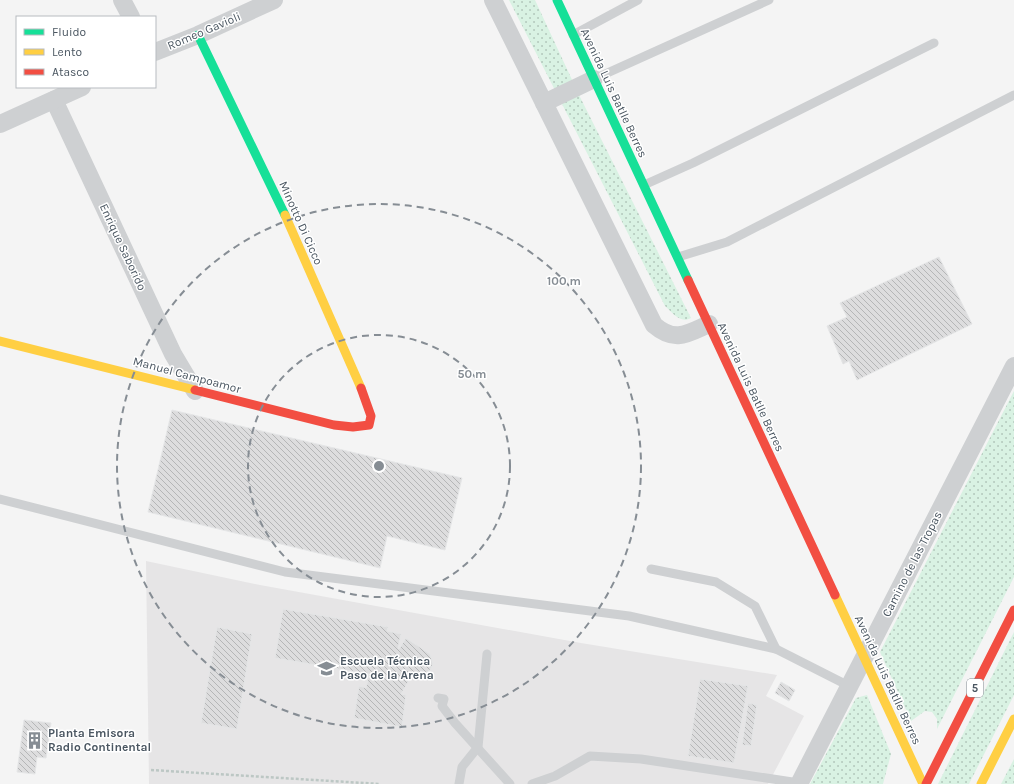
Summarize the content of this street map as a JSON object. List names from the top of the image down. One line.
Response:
{"streets":{"main road":["Avenida Luis Batlle Berres","Minotto Di Cicco","Manuel Campoamor","5"],"street":["Romeo Gavioli","Enrique Saborido","Camino de las Tropas"]},"crossings":[["Romeo Gavioli","Minotto Di Cicco"],["Avenida Luis Batlle Berres","Camino de las Tropas"],["Minotto Di Cicco","Manuel Campoamor"],["Enrique Saborido","Manuel Campoamor"]],"places":{"school or university":["Escuela Técnica Paso de la Arena"],"building":["Planta Emisora Radio Continental"]},"legend":["Fluido","Lento","Atasco"],"rings":["100 m","50 m"]}
